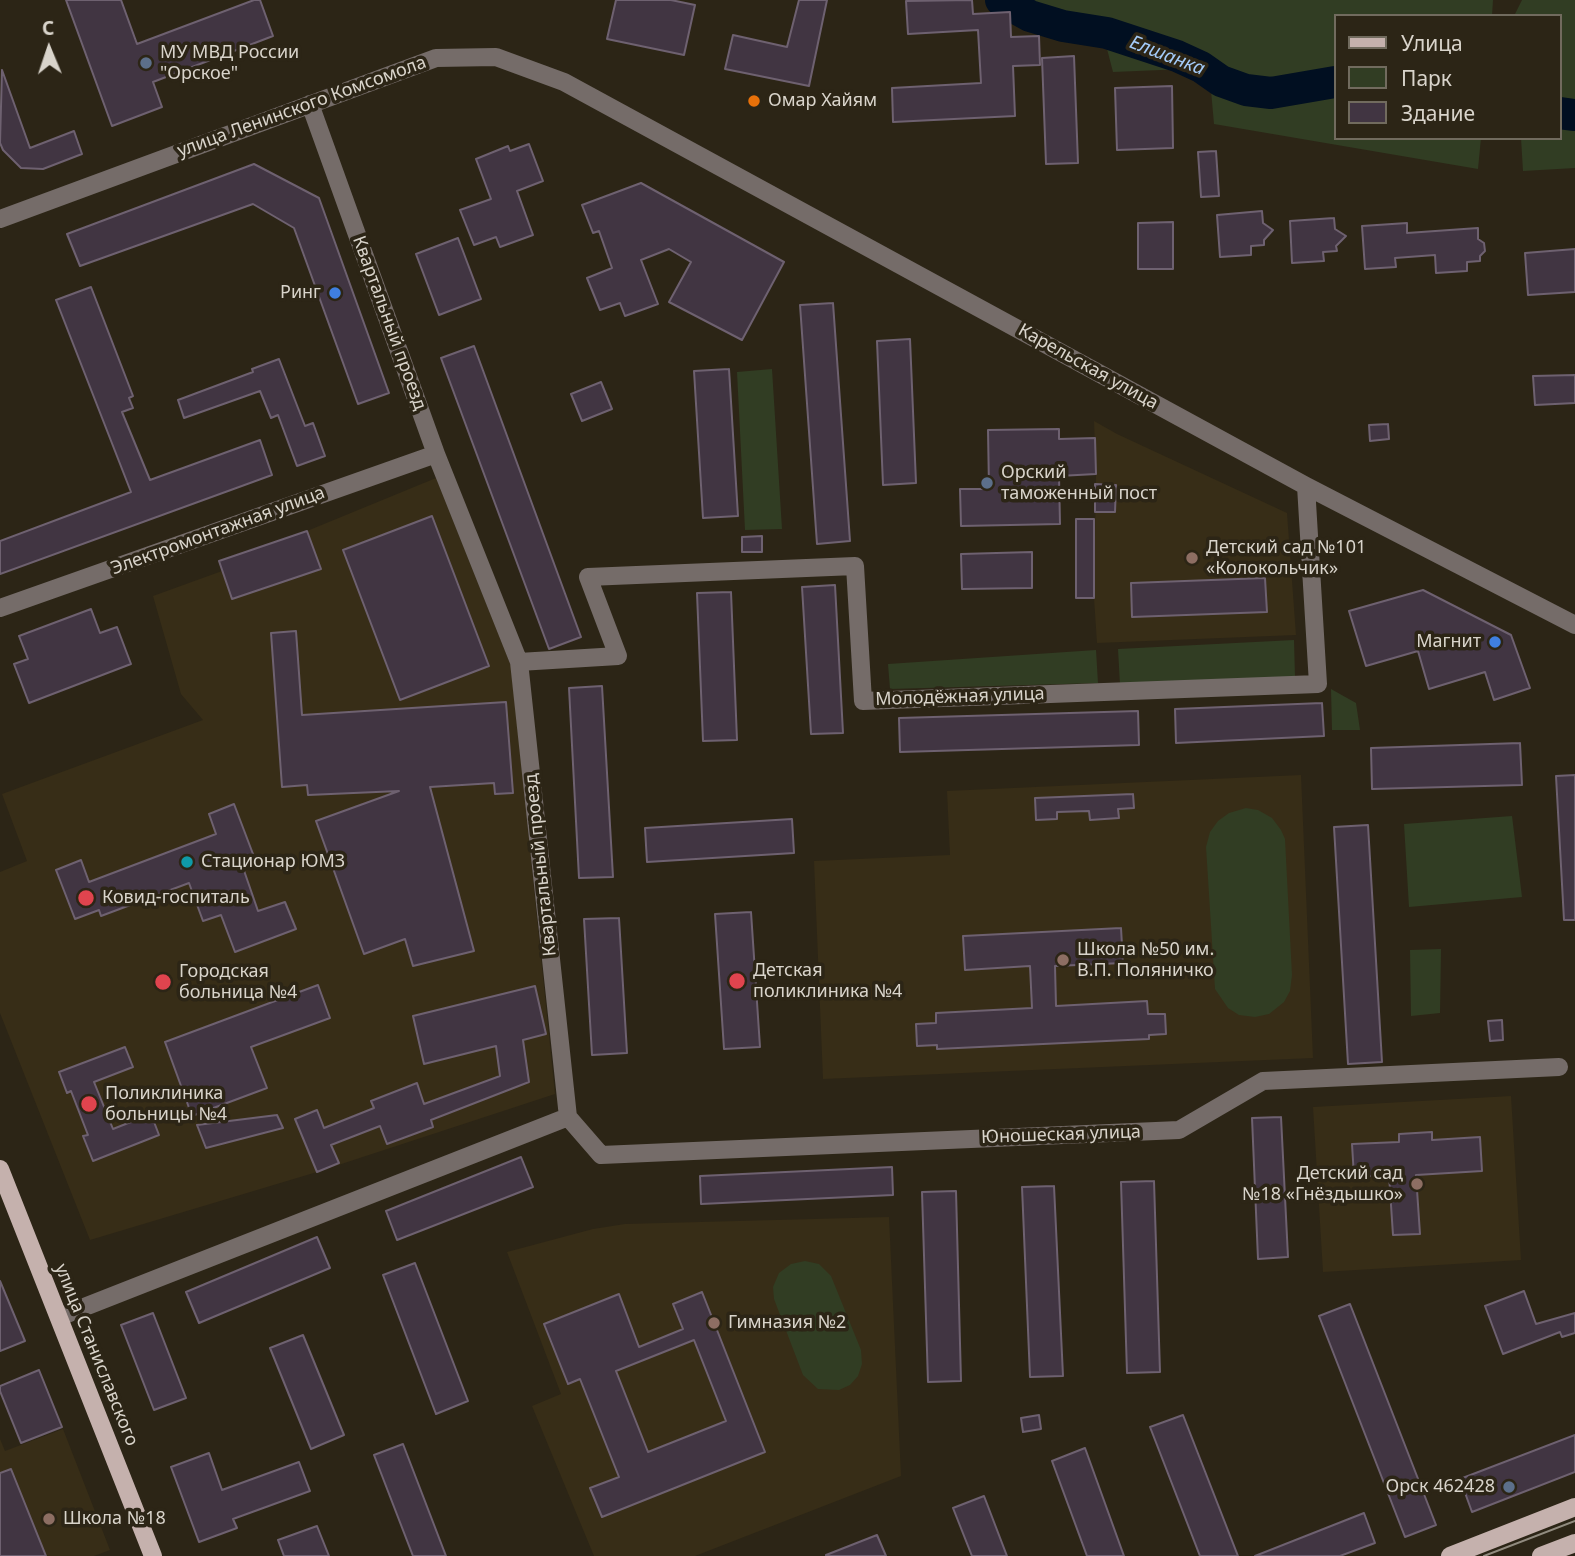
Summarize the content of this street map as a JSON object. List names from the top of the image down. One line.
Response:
{"streets":{"main road":["улица Станиславского"],"street":["улица Ленинского Комсомола","Квартальный проезд","Карельская улица","Электромонтажная улица","Молодёжная улица","Юношеская улица"]},"crossings":[["улица Ленинского Комсомола","Квартальный проезд"],["улица Ленинского Комсомола","Карельская улица"],["Квартальный проезд","Электромонтажная улица"],["Квартальный проезд","Молодёжная улица"],["Квартальный проезд","Юношеская улица"],["Карельская улица","Молодёжная улица"]],"water":["Елшанка"],"places":["МУ МВД России \"Орское\"","Омар Хайям","Ринг","Орский таможенный пост","Детский сад №101 «Колокольчик»","Магнит","Стационар ЮМЗ","Ковид-госпиталь","Школа №50 им. В.П. Поляничко","Детская поликлиника №4","Городская больница №4","Поликлиника больницы №4","Детский сад №18 «Гнёздышко»","Гимназия №2","Орск 462428","Школа №18"],"legend":["Улица","Парк","Здание"],"north":"top"}
